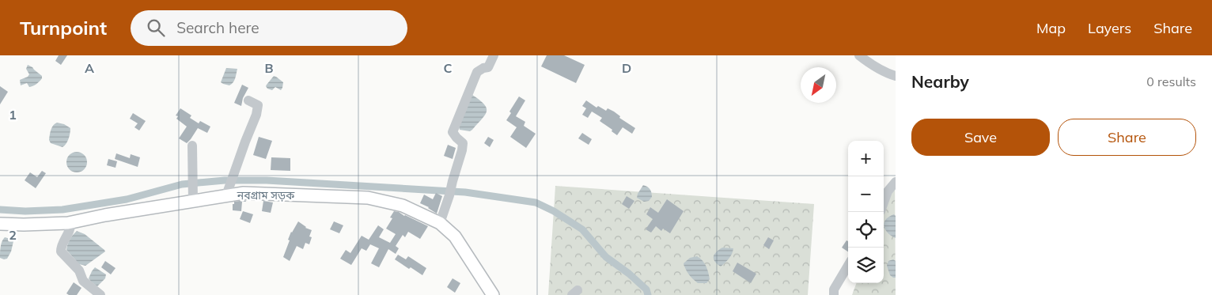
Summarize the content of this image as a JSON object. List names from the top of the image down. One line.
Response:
{"streets":{"main road":["নবগ্রাম সড়ক"]},"north":"bottom left","page":{"header":"Turnpoint","search":"Search here","nav":["Map","Layers","Share"],"heading":["Nearby","0 results"],"buttons":["Save","Share"],"map_buttons":["+","−"]},"grid":{"columns":["A","B","C","D"],"rows":["1","2"]}}
